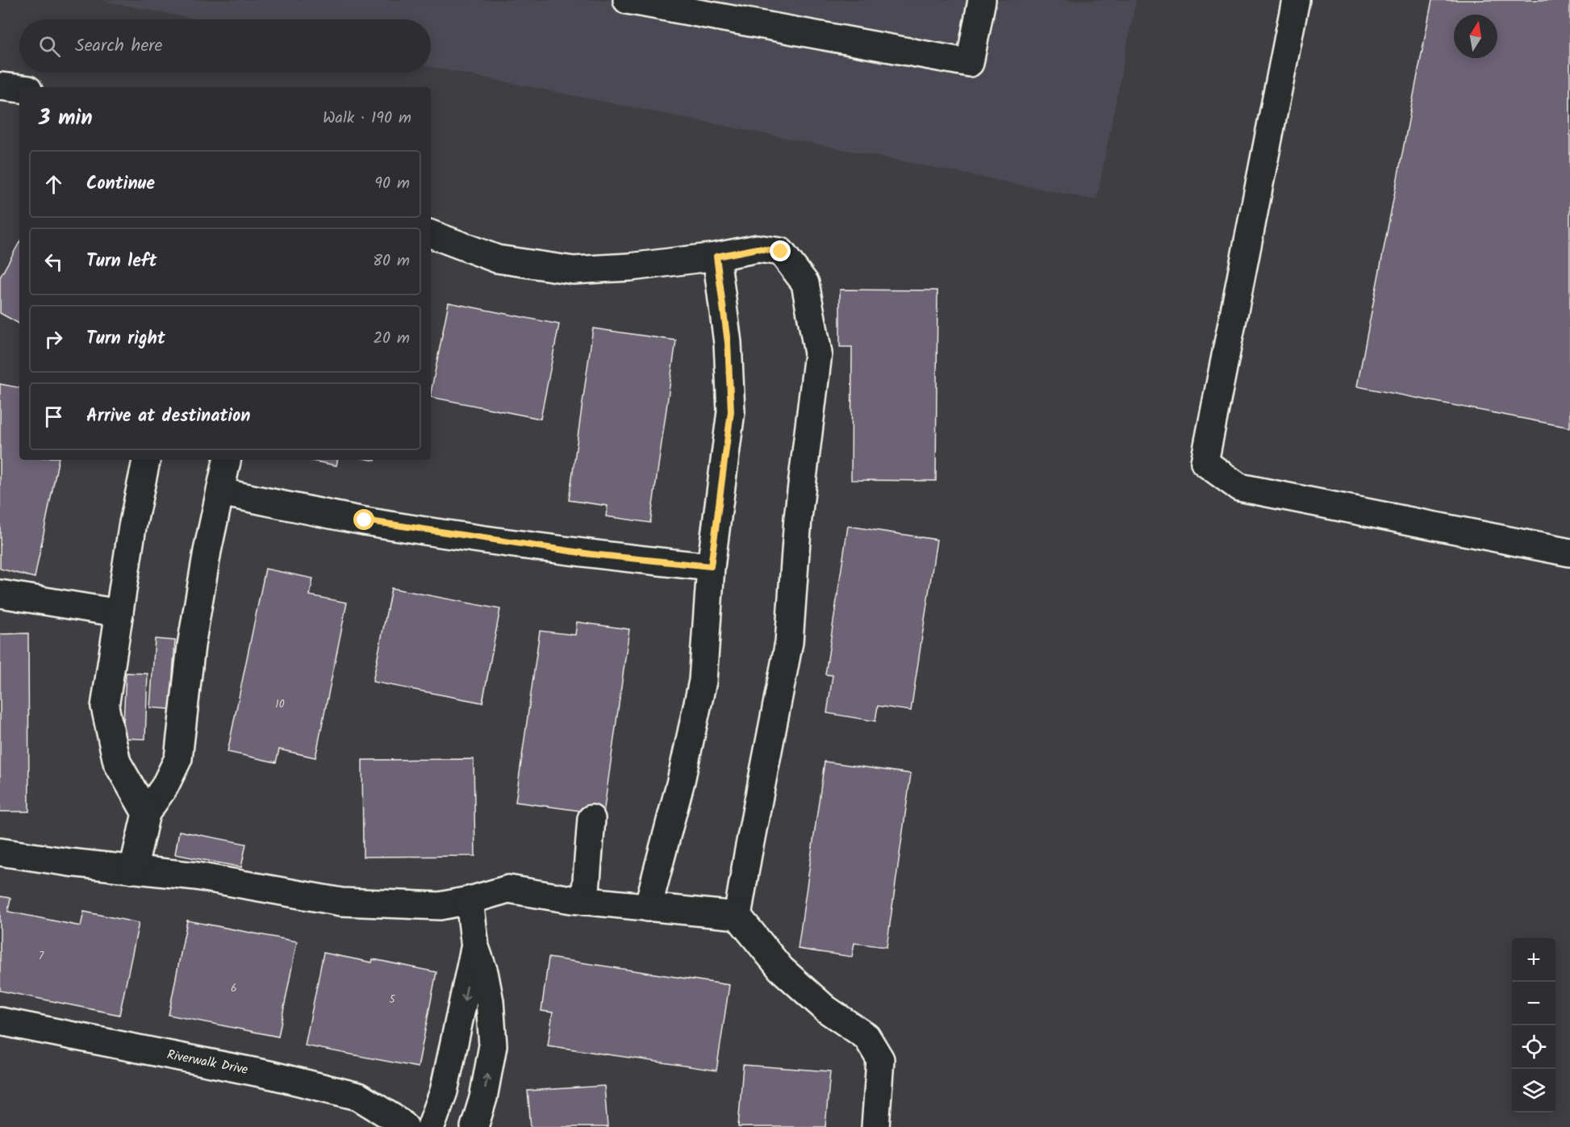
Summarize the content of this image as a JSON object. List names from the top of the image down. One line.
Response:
{"streets":{"lane":["Riverwalk Drive"]},"house_numbers":["10","7","6","5"],"north":"top","page":{"search":"Search here","heading":["3 min","Walk · 190 m"],"list":[["Continue","90 m"],["Turn left","80 m"],["Turn right","20 m"],"Arrive at destination"],"map_buttons":["+","−"]}}
